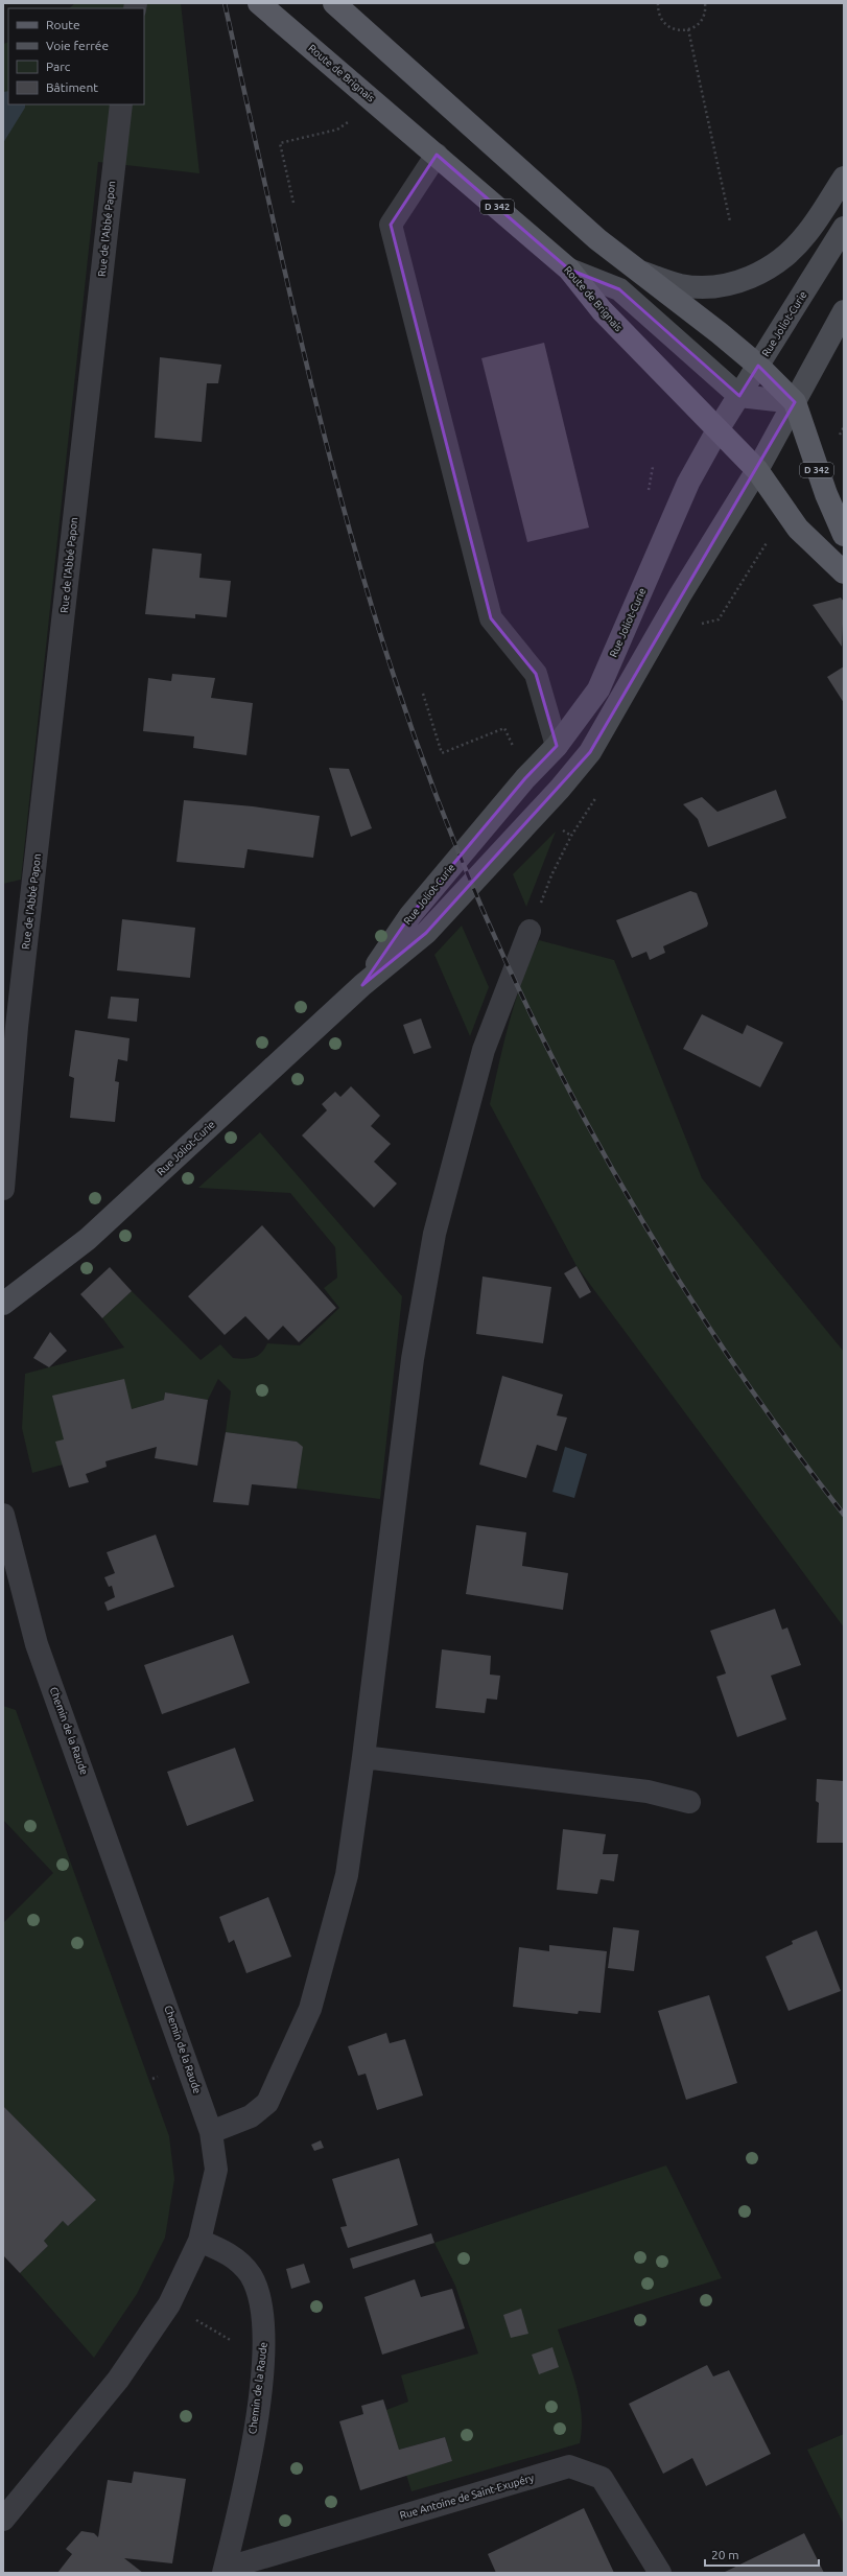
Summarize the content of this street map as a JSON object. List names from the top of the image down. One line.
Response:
{"streets":{"main road":["Route de Brignais","D 342","Rue Joliot-Curie"],"street":["Rue de l'Abbé Papon","Chemin de la Raude","Rue Antoine de Saint-Exupéry"]},"crossings":[["Route de Brignais","D 342"],["Route de Brignais","Rue Joliot-Curie"],["D 342","Rue Joliot-Curie"],["Chemin de la Raude","Rue Antoine de Saint-Exupéry"]],"legend":["Route","Voie ferrée","Parc","Bâtiment"],"scale_bar":"20 m"}
